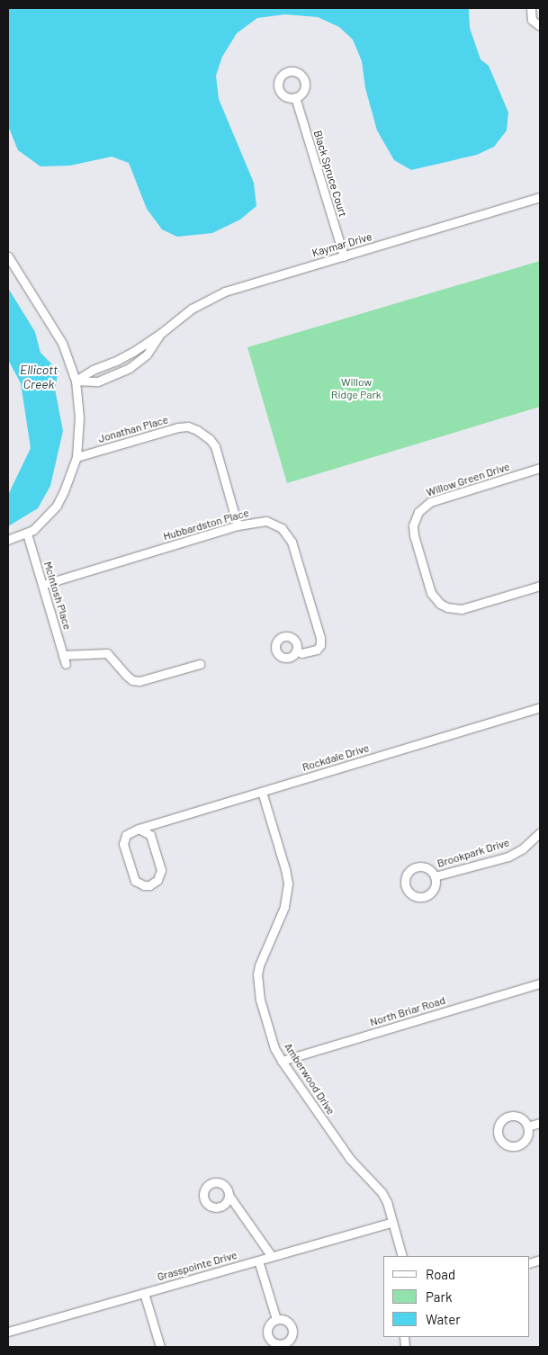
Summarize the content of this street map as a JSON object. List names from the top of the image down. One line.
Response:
{"streets":{"street":["Black Spruce Court","Kaymar Drive","Jonathan Place","Willow Green Drive","Hubbardston Place","McIntosh Place","Rockdale Drive","Brookpark Drive","North Briar Road","Amberwood Drive","Grasspointe Drive"]},"crossings":[["Black Spruce Court","Kaymar Drive"],["Jonathan Place","Hubbardston Place"],["Hubbardston Place","McIntosh Place"],["Rockdale Drive","Amberwood Drive"],["North Briar Road","Amberwood Drive"],["Amberwood Drive","Grasspointe Drive"]],"water":["Ellicott Creek"],"parks":["Willow Ridge Park"],"legend":["Road","Park","Water"]}
